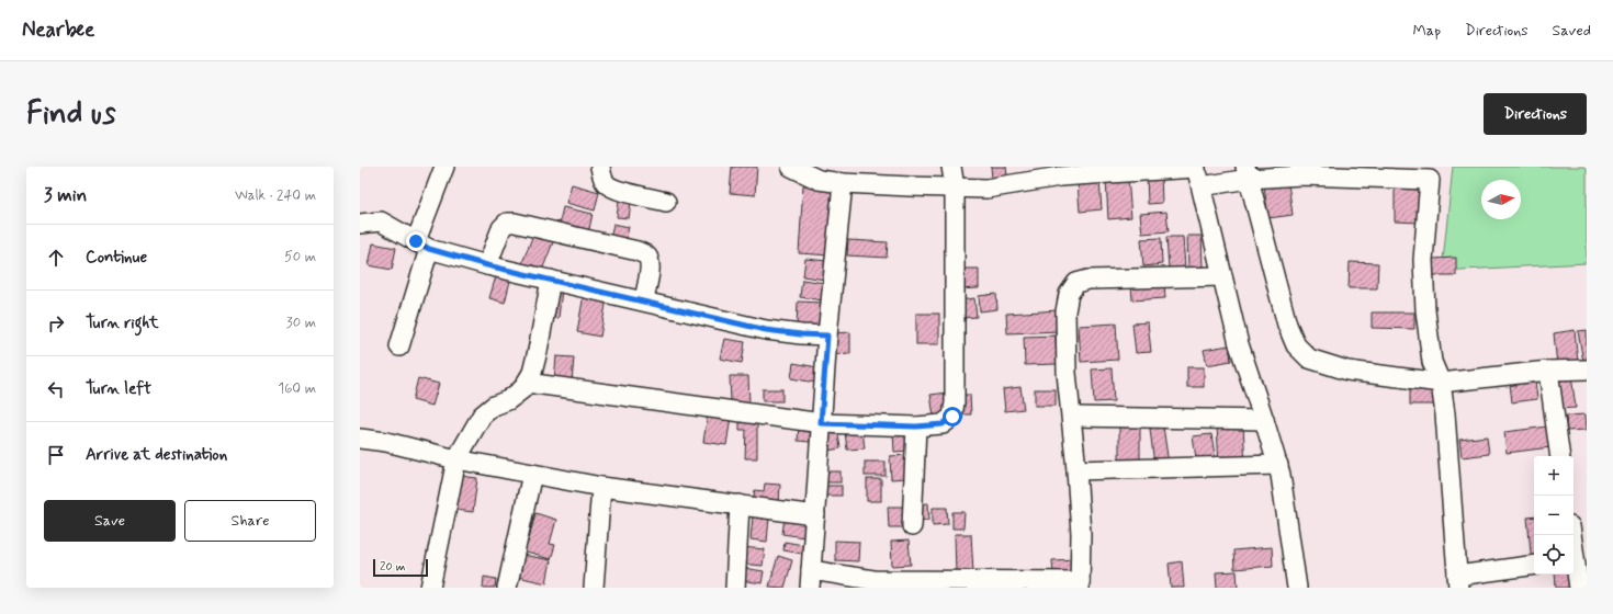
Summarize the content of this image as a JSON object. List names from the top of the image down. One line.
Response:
{"scale_bar":"20 m","north":"right","page":{"header":"Nearbee","nav":["Map","Directions","Saved"],"buttons":["Directions",["Save","Share"]],"title":"Find us","heading":["3 min","Walk · 240 m"],"list":[["Continue","50 m"],["Turn right","30 m"],["Turn left","160 m"],"Arrive at destination"],"map_buttons":["+","−"],"scale":"20 m"}}
